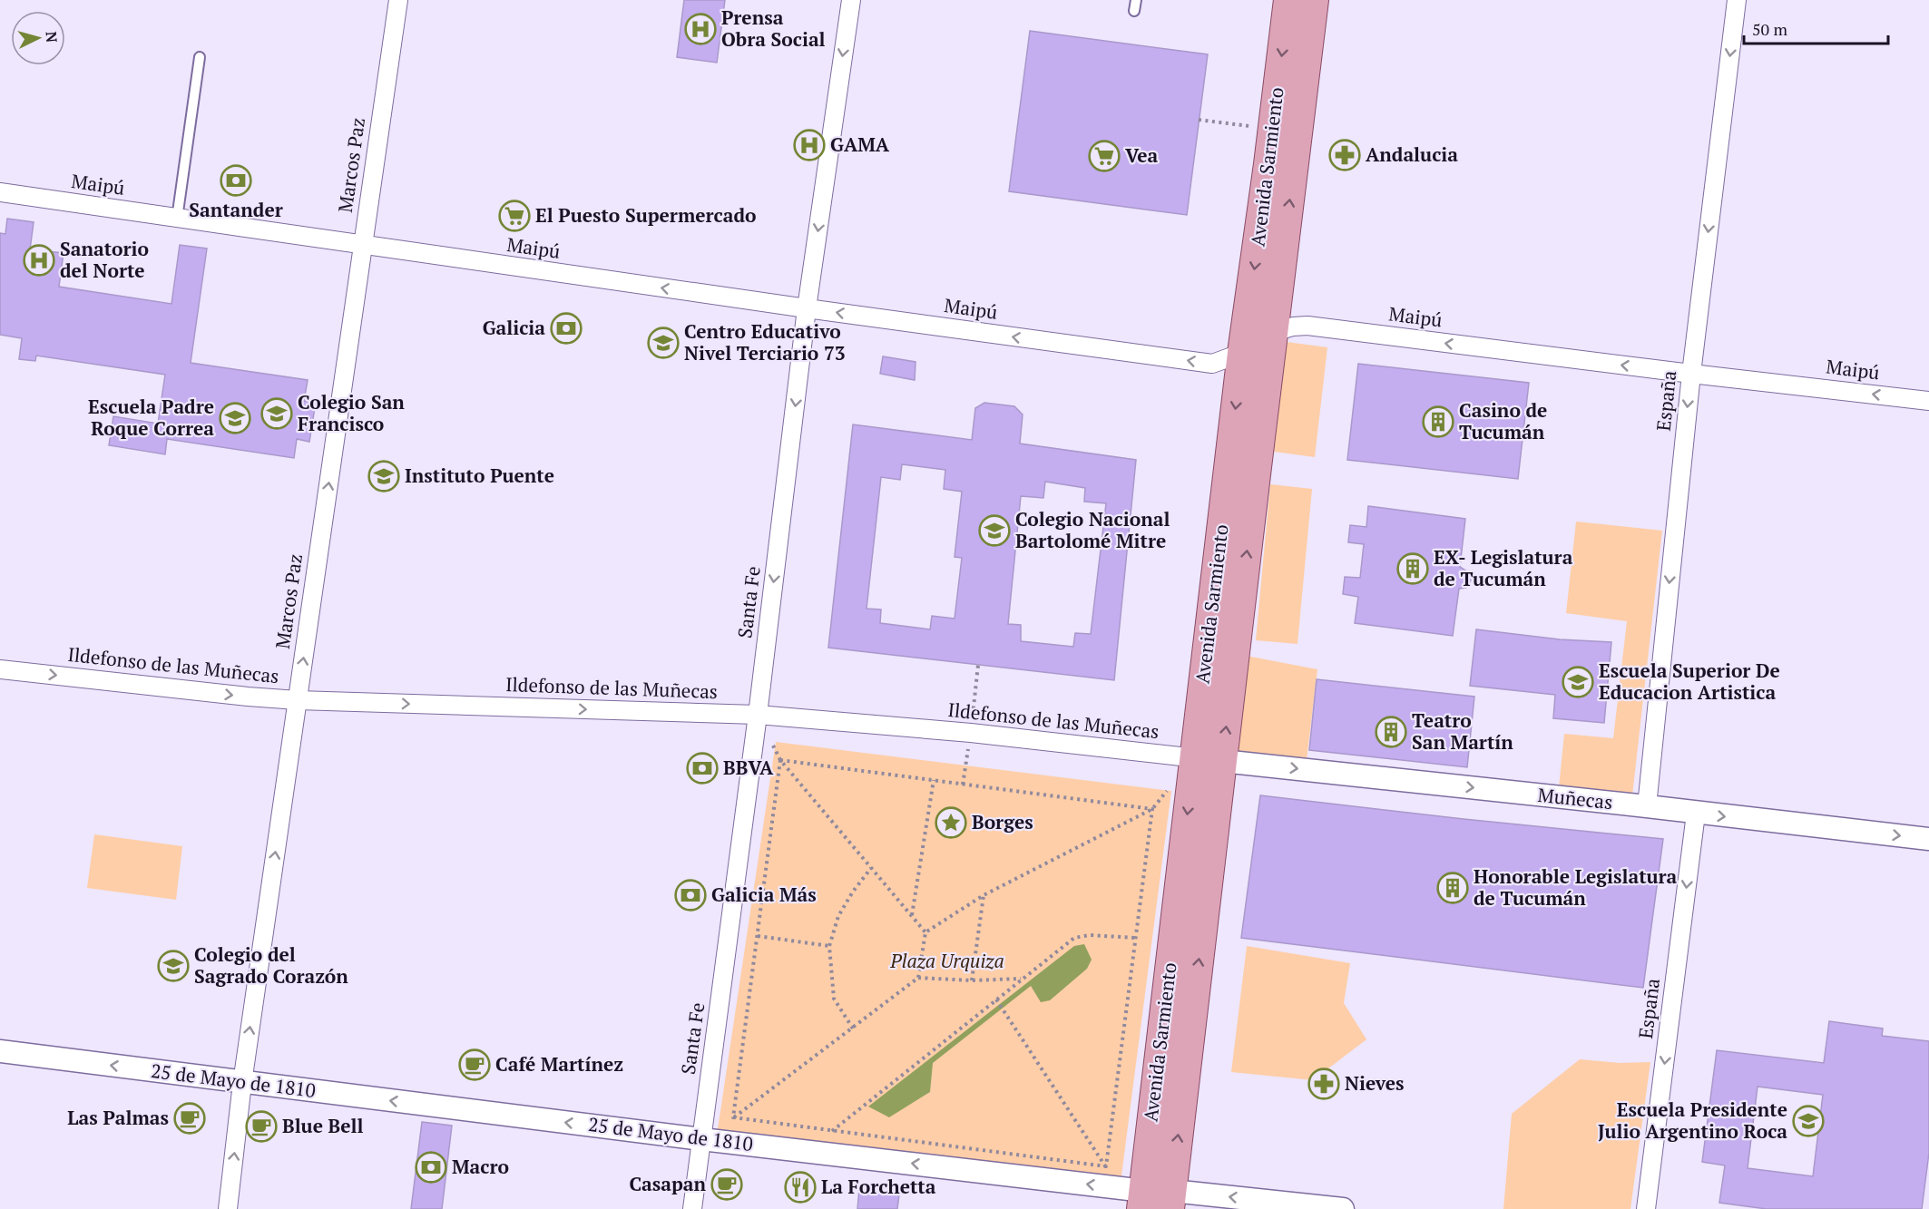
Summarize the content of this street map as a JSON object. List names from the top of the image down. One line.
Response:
{"streets":{"main road":["Avenida Sarmiento"],"street":["Marcos Paz","Maipú","España","Santa Fe","Ildefonso de las Muñecas","Muñecas","25 de Mayo de 1810"]},"crossings":[["Marcos Paz","Maipú"],["Marcos Paz","Ildefonso de las Muñecas"],["Marcos Paz","25 de Mayo de 1810"],["Avenida Sarmiento","Maipú"],["Avenida Sarmiento","Ildefonso de las Muñecas"],["Avenida Sarmiento","Muñecas"],["Avenida Sarmiento","25 de Mayo de 1810"],["Maipú","España"],["Maipú","Santa Fe"],["España","Muñecas"],["Santa Fe","Ildefonso de las Muñecas"],["Santa Fe","25 de Mayo de 1810"],["Ildefonso de las Muñecas","Muñecas"]],"one_way":["Marcos Paz","Maipú","España","Santa Fe","Ildefonso de las Muñecas","Muñecas","25 de Mayo de 1810"],"parks":["Plaza Urquiza"],"places":{"hospital":["Prensa Obra Social","GAMA","Sanatorio del Norte"],"pharmacy":["Andalucia","Nieves"],"supermarket":["Vea","El Puesto Supermercado"],"bank":["Santander","Galicia","BBVA","Galicia Más","Macro"],"school or university":["Centro Educativo Nivel Terciario 73","Colegio San Francisco","Escuela Padre Roque Correa","Instituto Puente","Colegio Nacional Bartolomé Mitre","Escuela Superior De Educacion Artistica","Colegio del Sagrado Corazón","Escuela Presidente Julio Argentino Roca"],"building":["Casino de Tucumán","EX- Legislatura de Tucumán","Teatro San Martín","Honorable Legislatura de Tucumán"],"place":["Borges"],"cafe":["Café Martínez","Las Palmas","Blue Bell","Casapan"],"restaurant":["La Forchetta"]},"scale_bar":"50 m","north":"right"}
